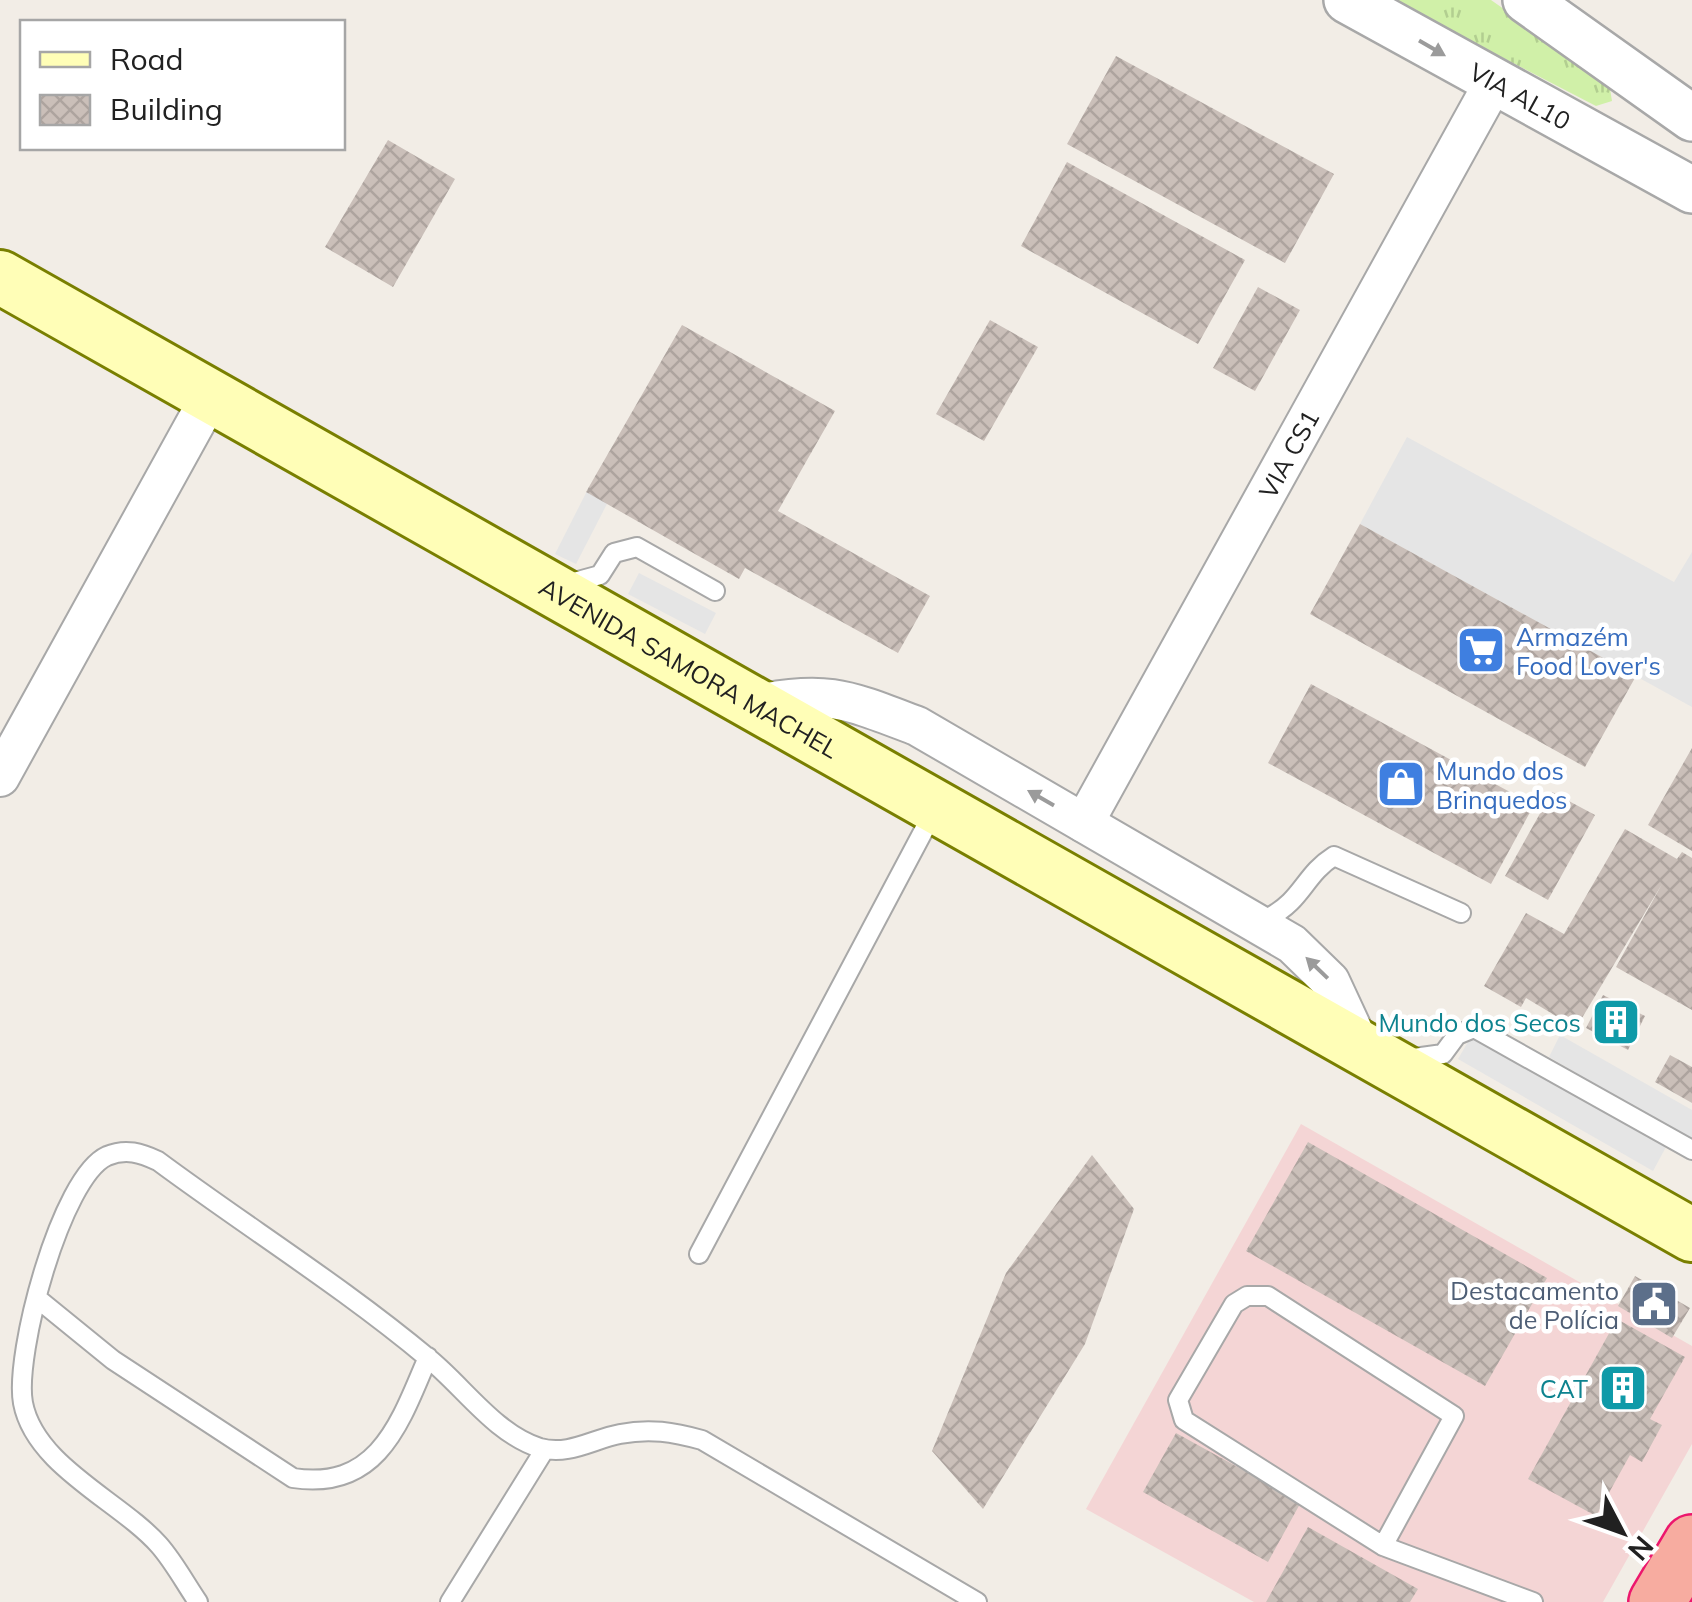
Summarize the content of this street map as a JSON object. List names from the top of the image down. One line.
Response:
{"streets":{"main road":["AVENIDA SAMORA MACHEL"],"street":["VIA AL10","VIA CS1"]},"crossings":[["VIA AL10","VIA CS1"]],"one_way":["VIA AL10"],"places":{"supermarket":["Armazém Food Lover's"],"shop":["Mundo dos Brinquedos"],"building":["Mundo dos Secos","CAT"],"public building":["Destacamento de Polícia"]},"legend":["Road","Building"],"north":"bottom right"}
